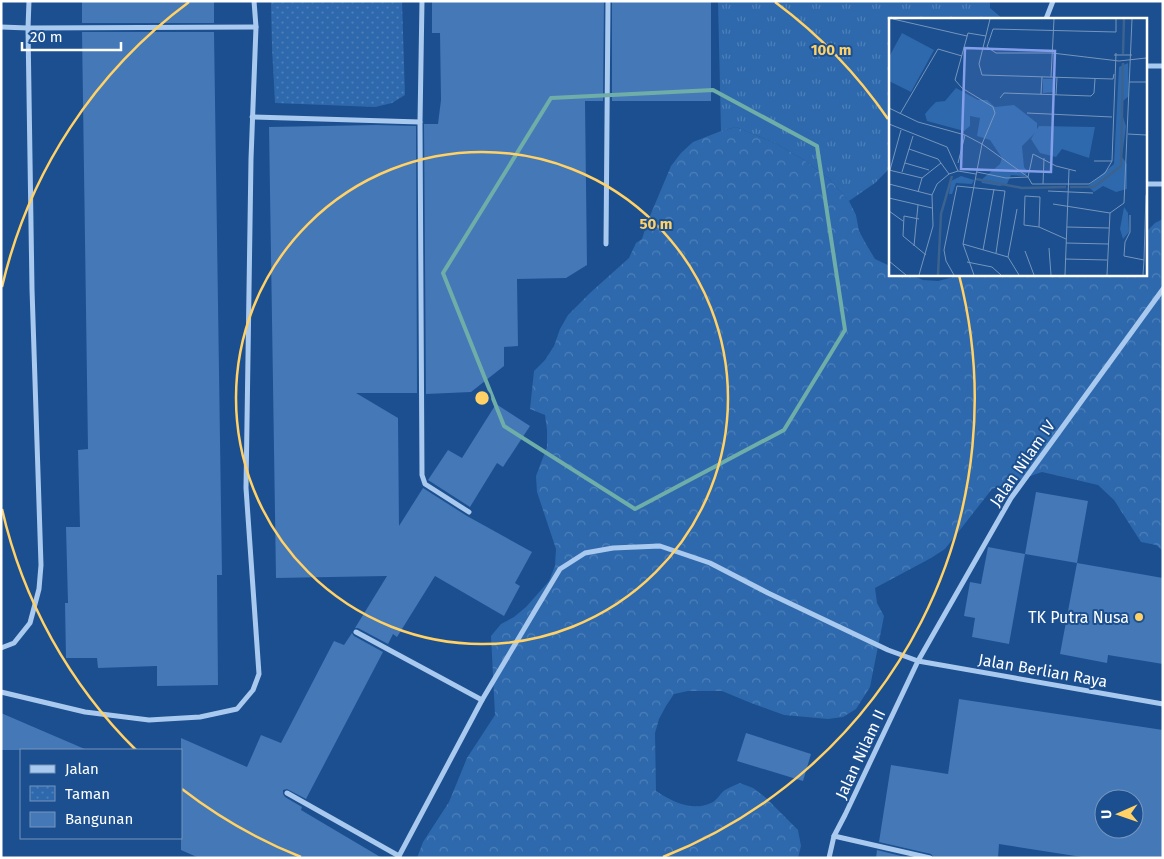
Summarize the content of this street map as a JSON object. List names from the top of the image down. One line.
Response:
{"streets":{"street":["Jalan Nilam IV","Jalan Berlian Raya","Jalan Nilam II"]},"crossings":[["Jalan Nilam IV","Jalan Berlian Raya"],["Jalan Nilam IV","Jalan Nilam II"],["Jalan Berlian Raya","Jalan Nilam II"]],"places":["TK Putra Nusa"],"legend":["Jalan","Taman","Bangunan"],"scale_bar":"20 m","north":"left","rings":["100 m","50 m"]}
